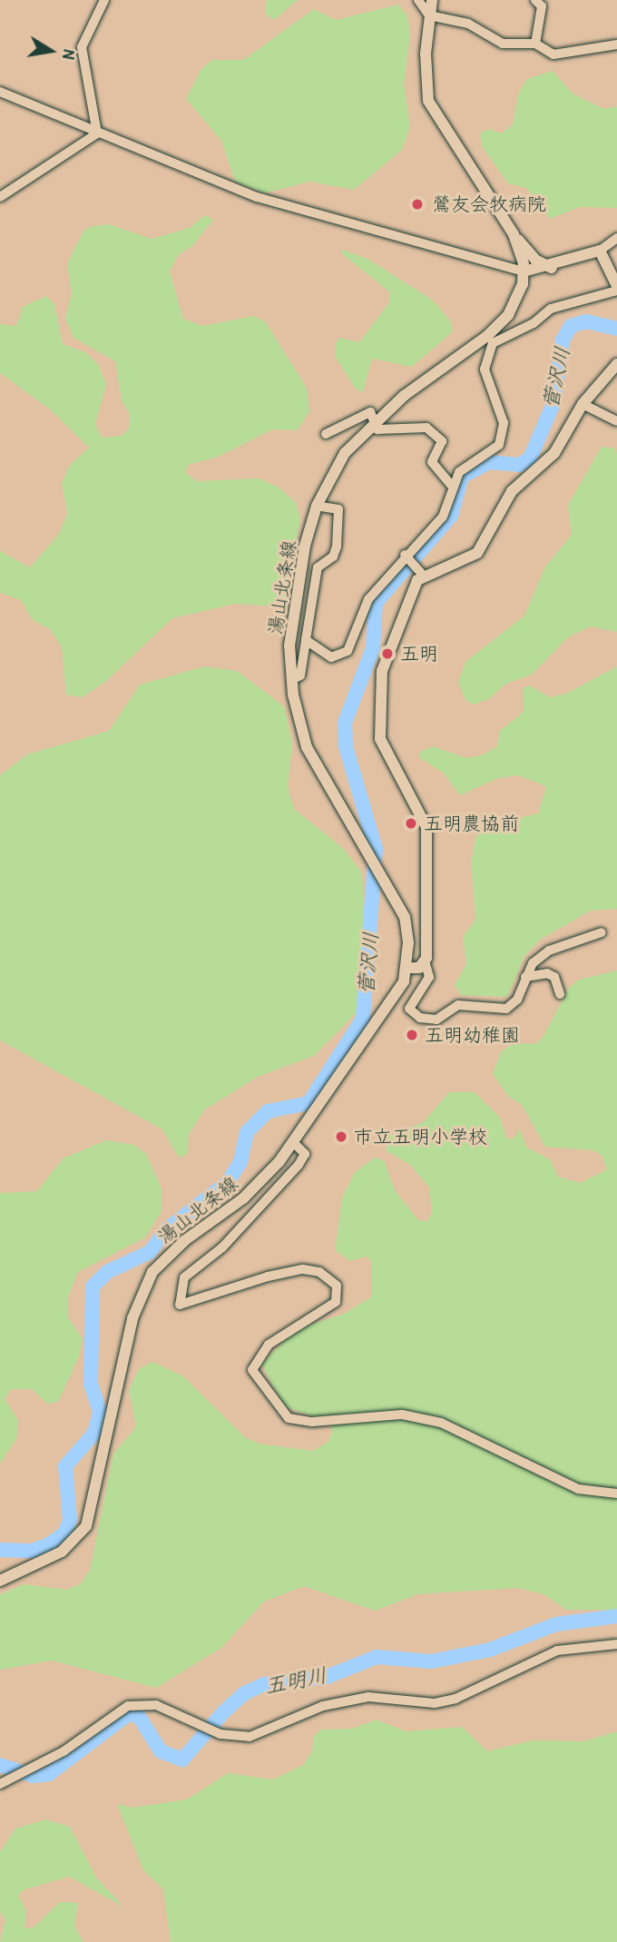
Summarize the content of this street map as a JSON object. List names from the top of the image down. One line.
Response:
{"streets":{"main road":["湯山北条線"]},"water":["菅沢川","五明川"],"places":["鶯友会牧病院","五明","五明農協前","五明幼稚園","市立五明小学校"],"north":"right"}
